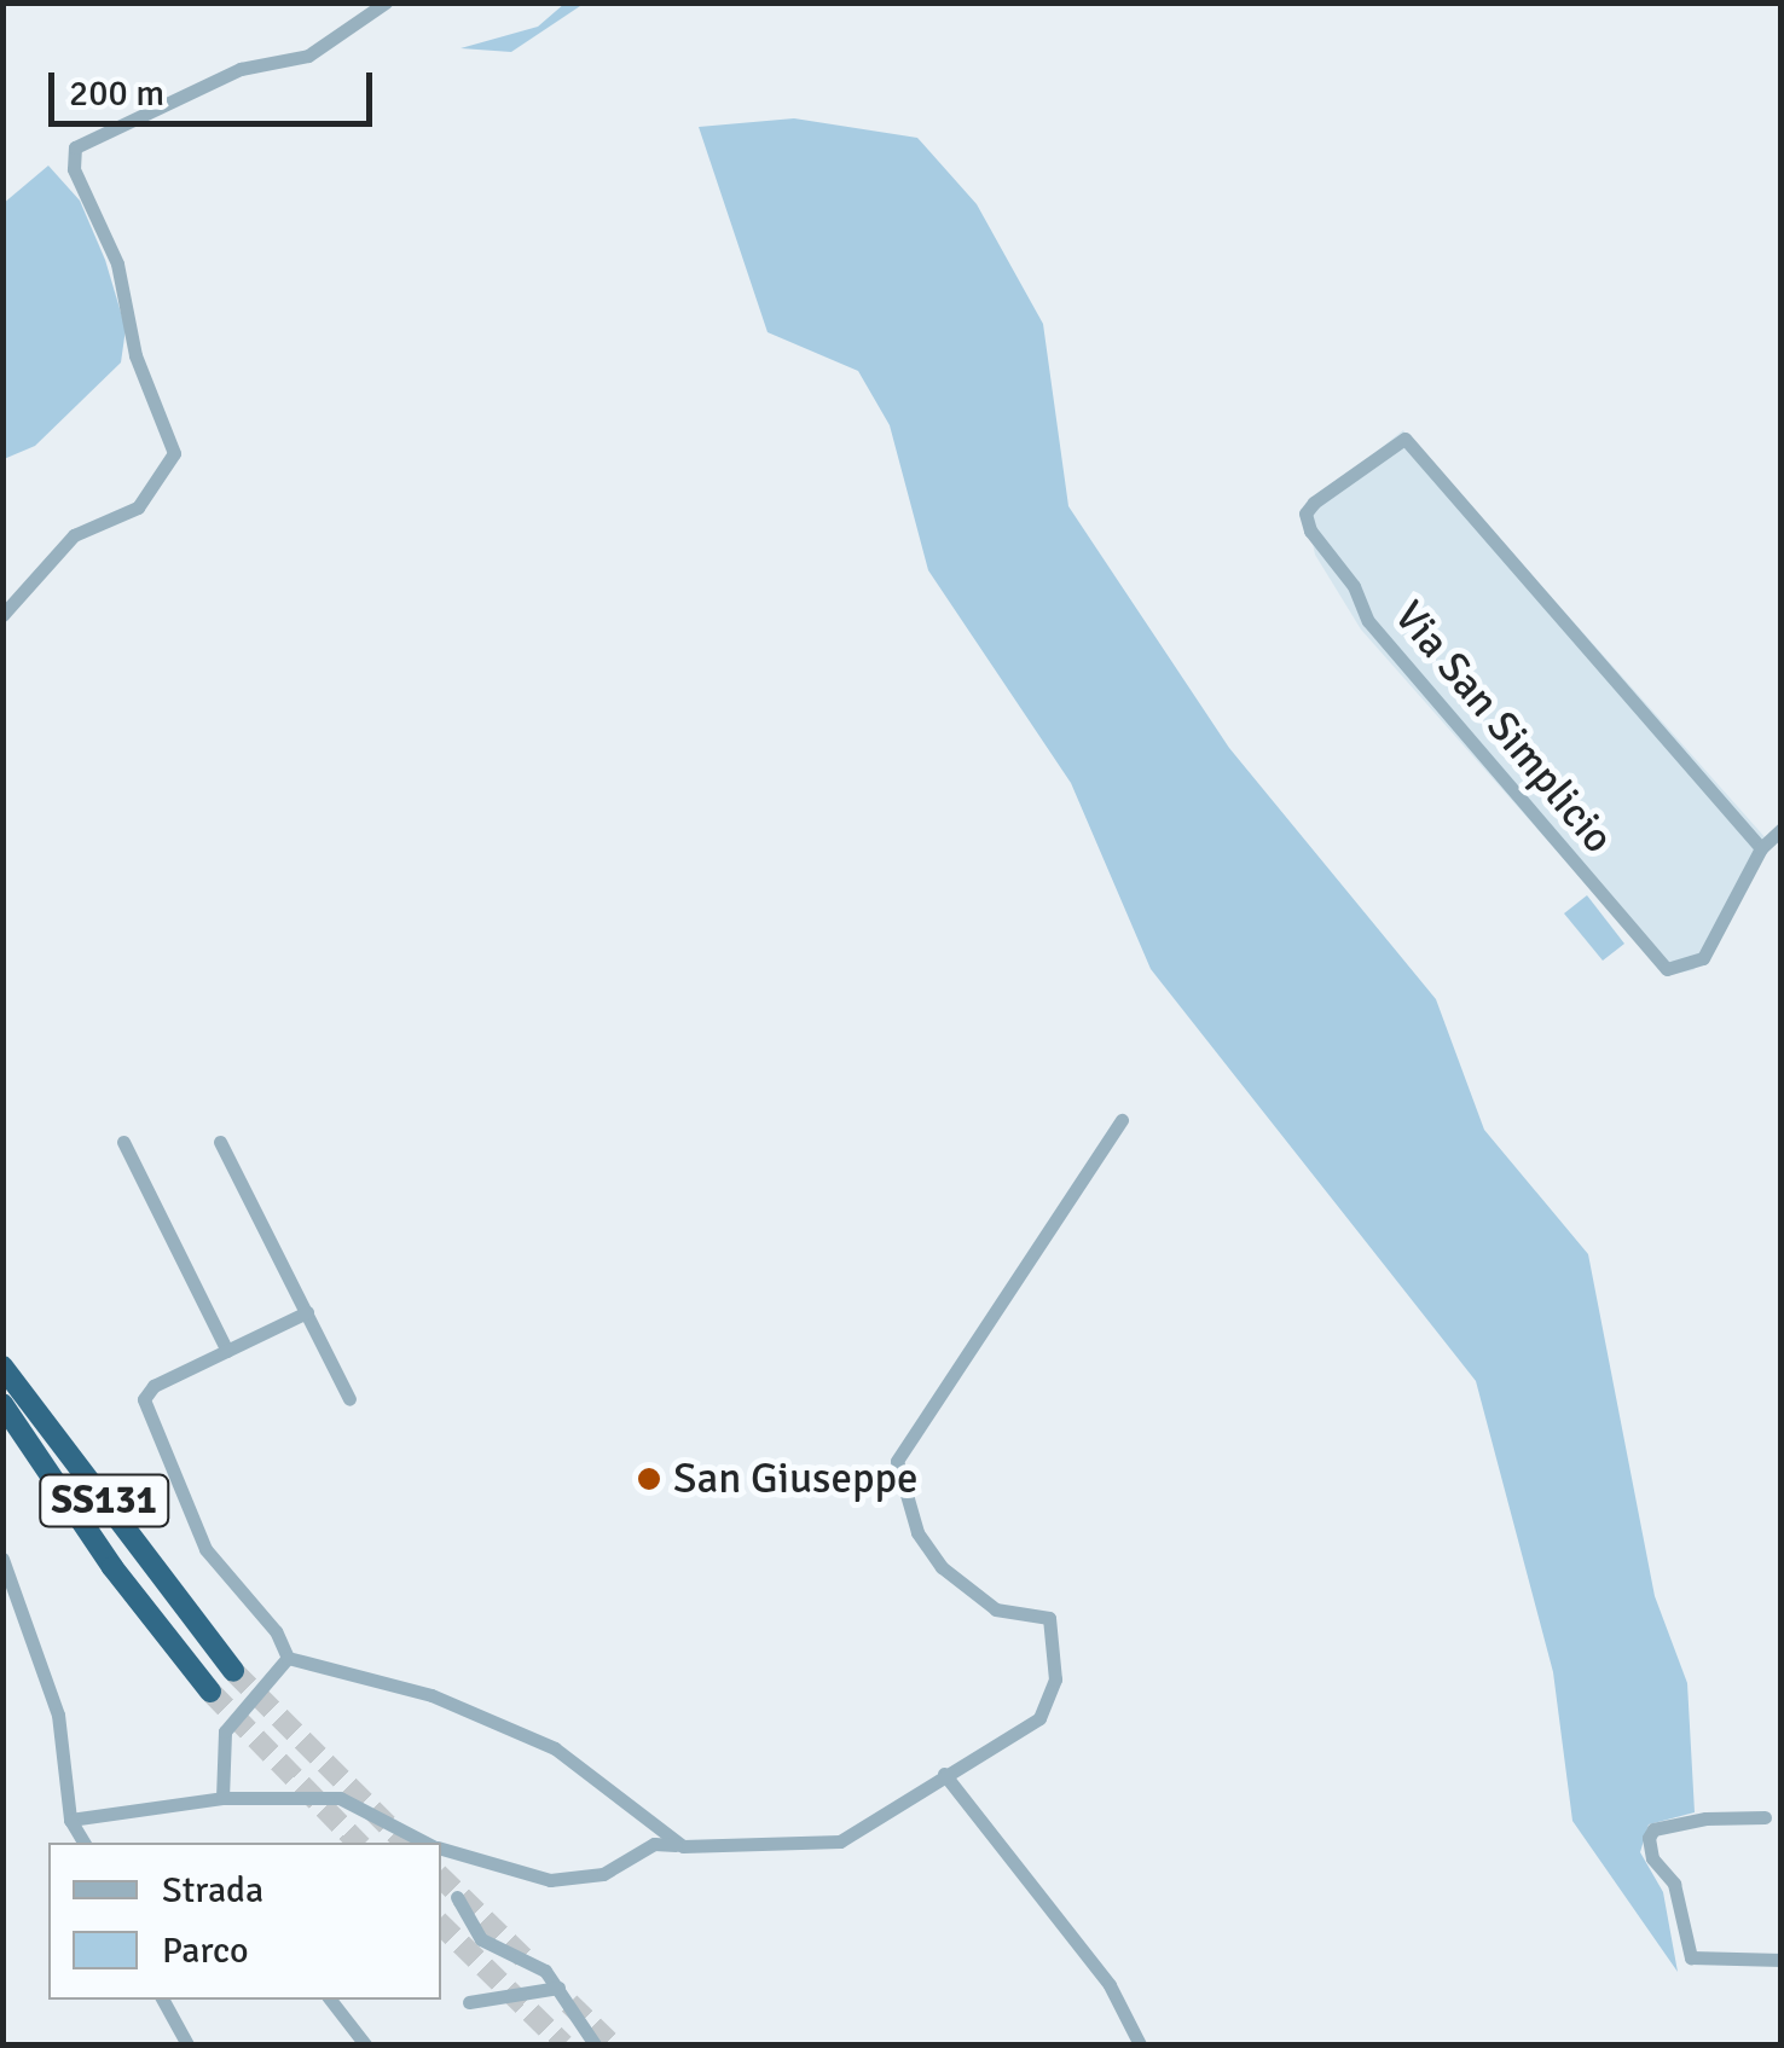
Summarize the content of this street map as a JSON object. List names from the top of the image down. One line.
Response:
{"streets":{"highway":["SS131"],"street":["Via San Simplicio"]},"places":["San Giuseppe"],"legend":["Strada","Parco"],"scale_bar":"200 m"}
